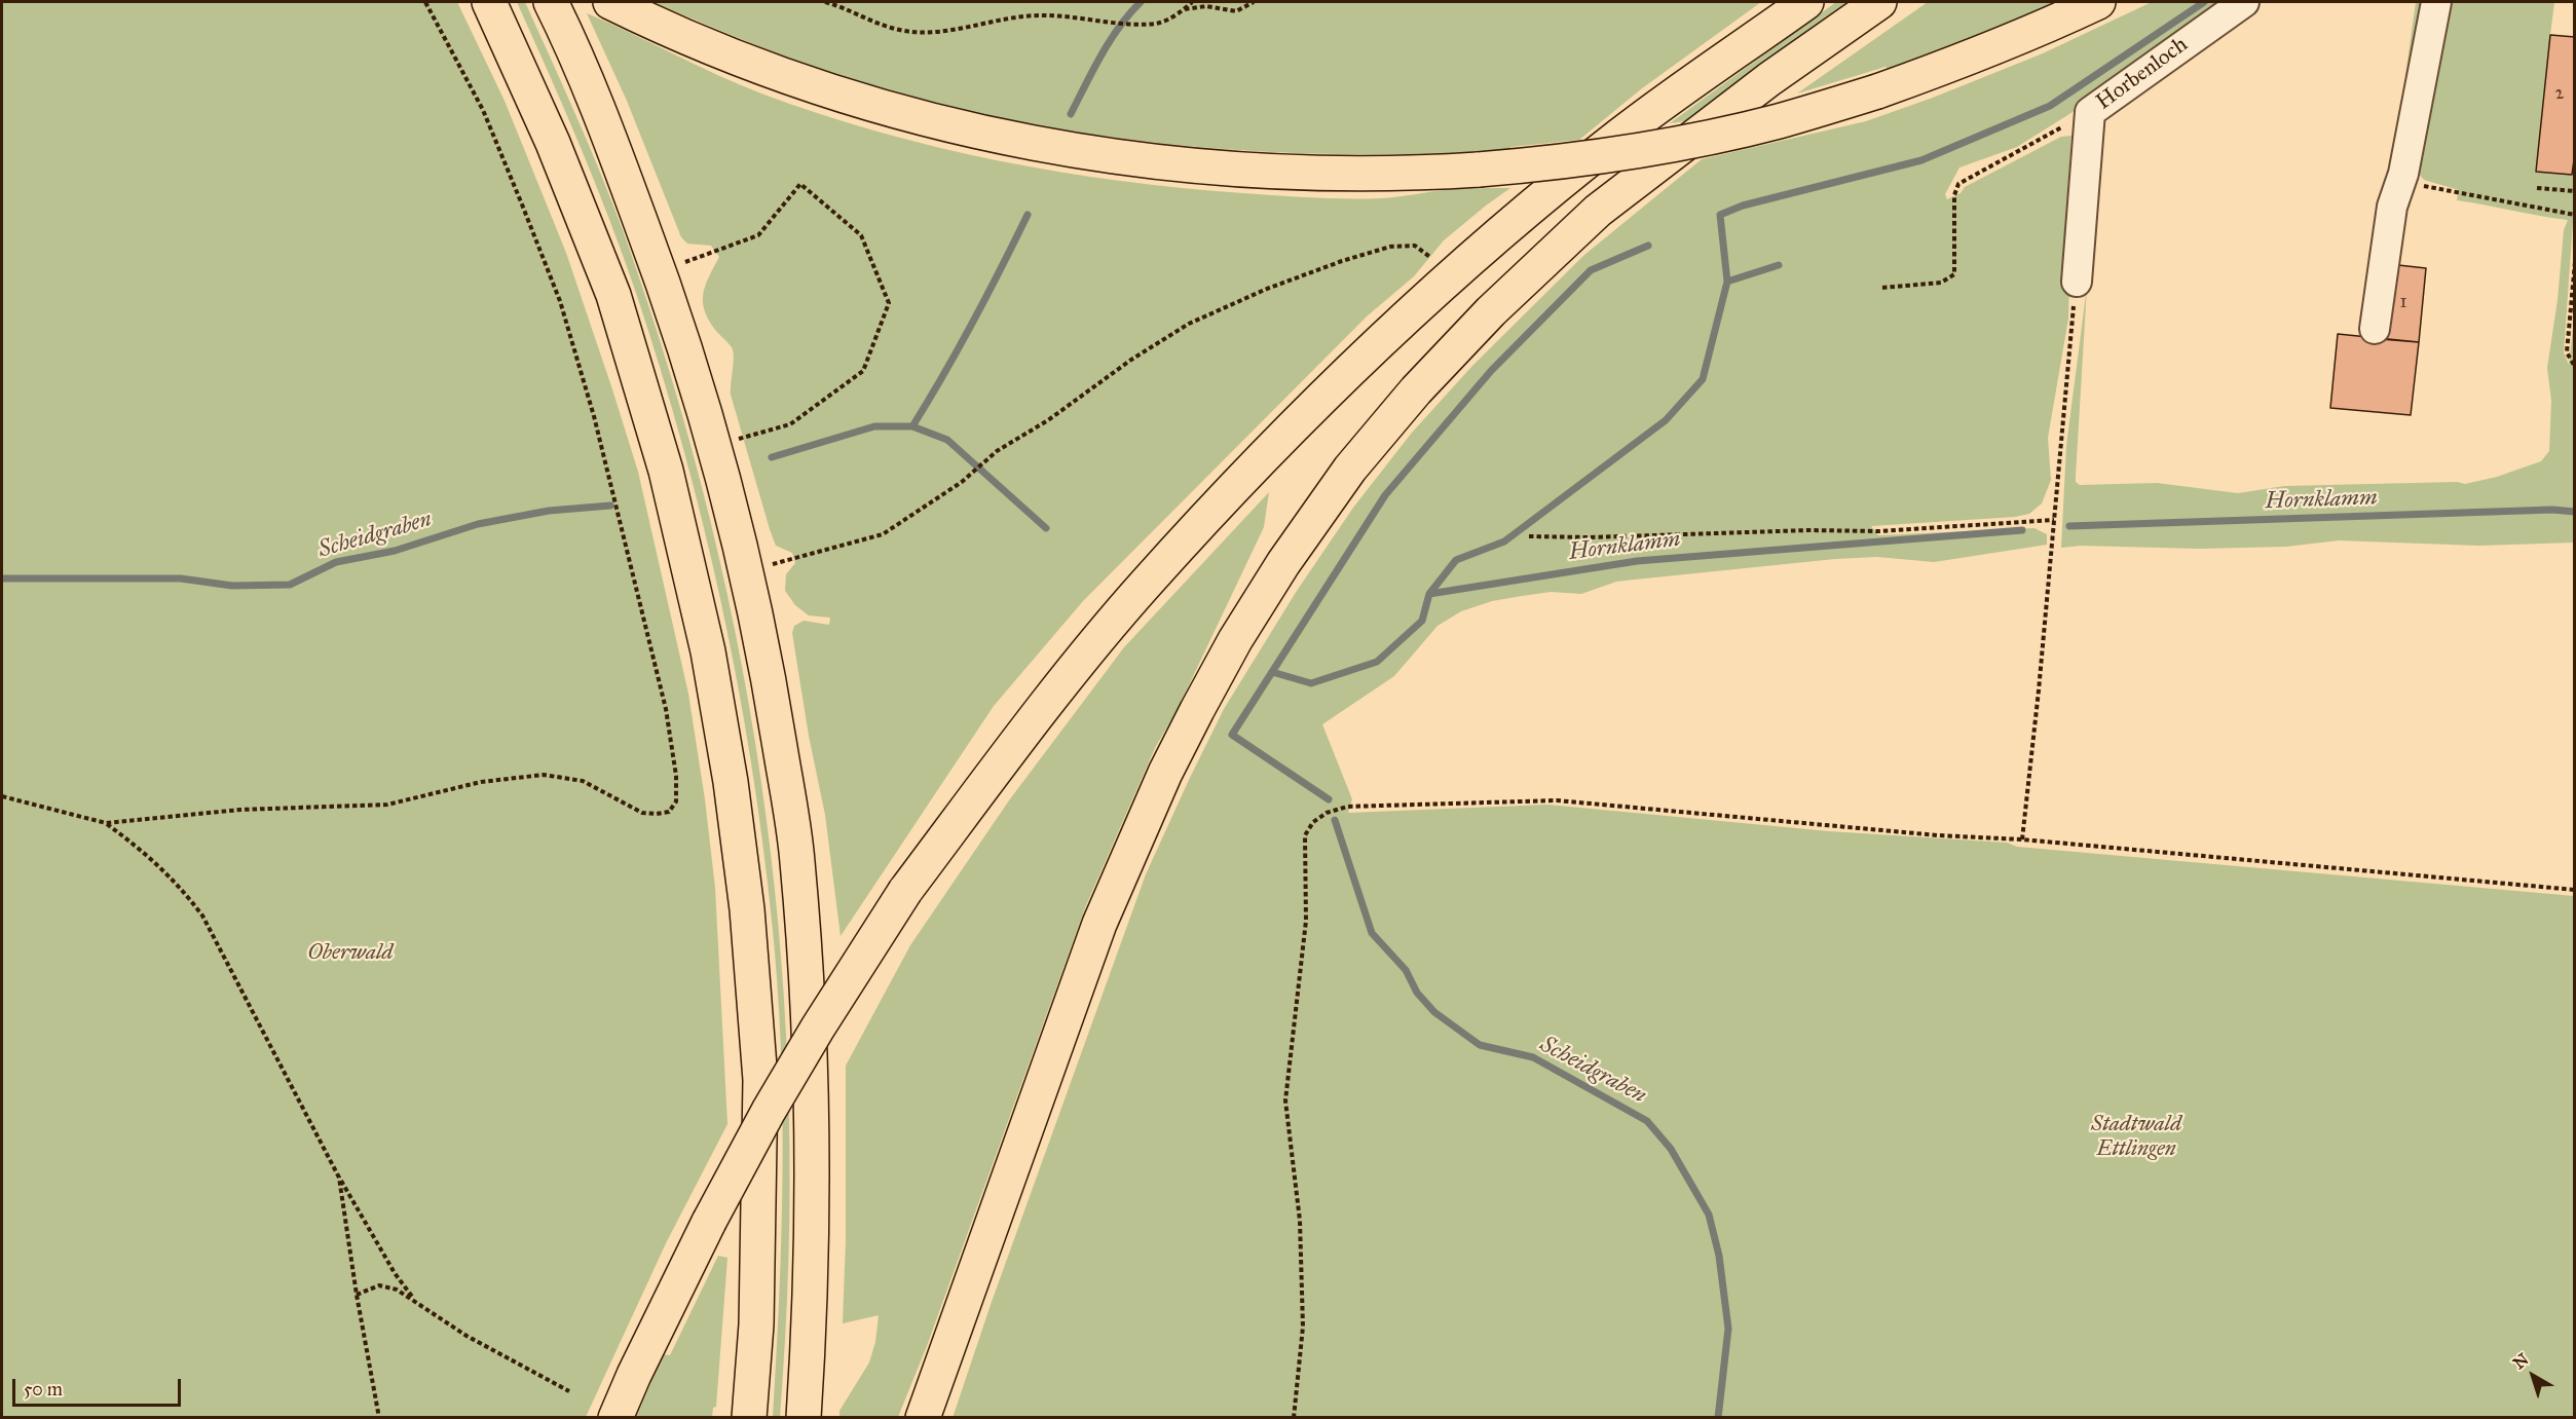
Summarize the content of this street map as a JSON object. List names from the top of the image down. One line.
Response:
{"streets":{"lane":["Horbenloch"]},"water":["Hornklamm","Scheidgraben"],"parks":["Oberwald","Stadtwald Ettlingen"],"house_numbers":["2","1"],"scale_bar":"50 m","north":"top left"}
